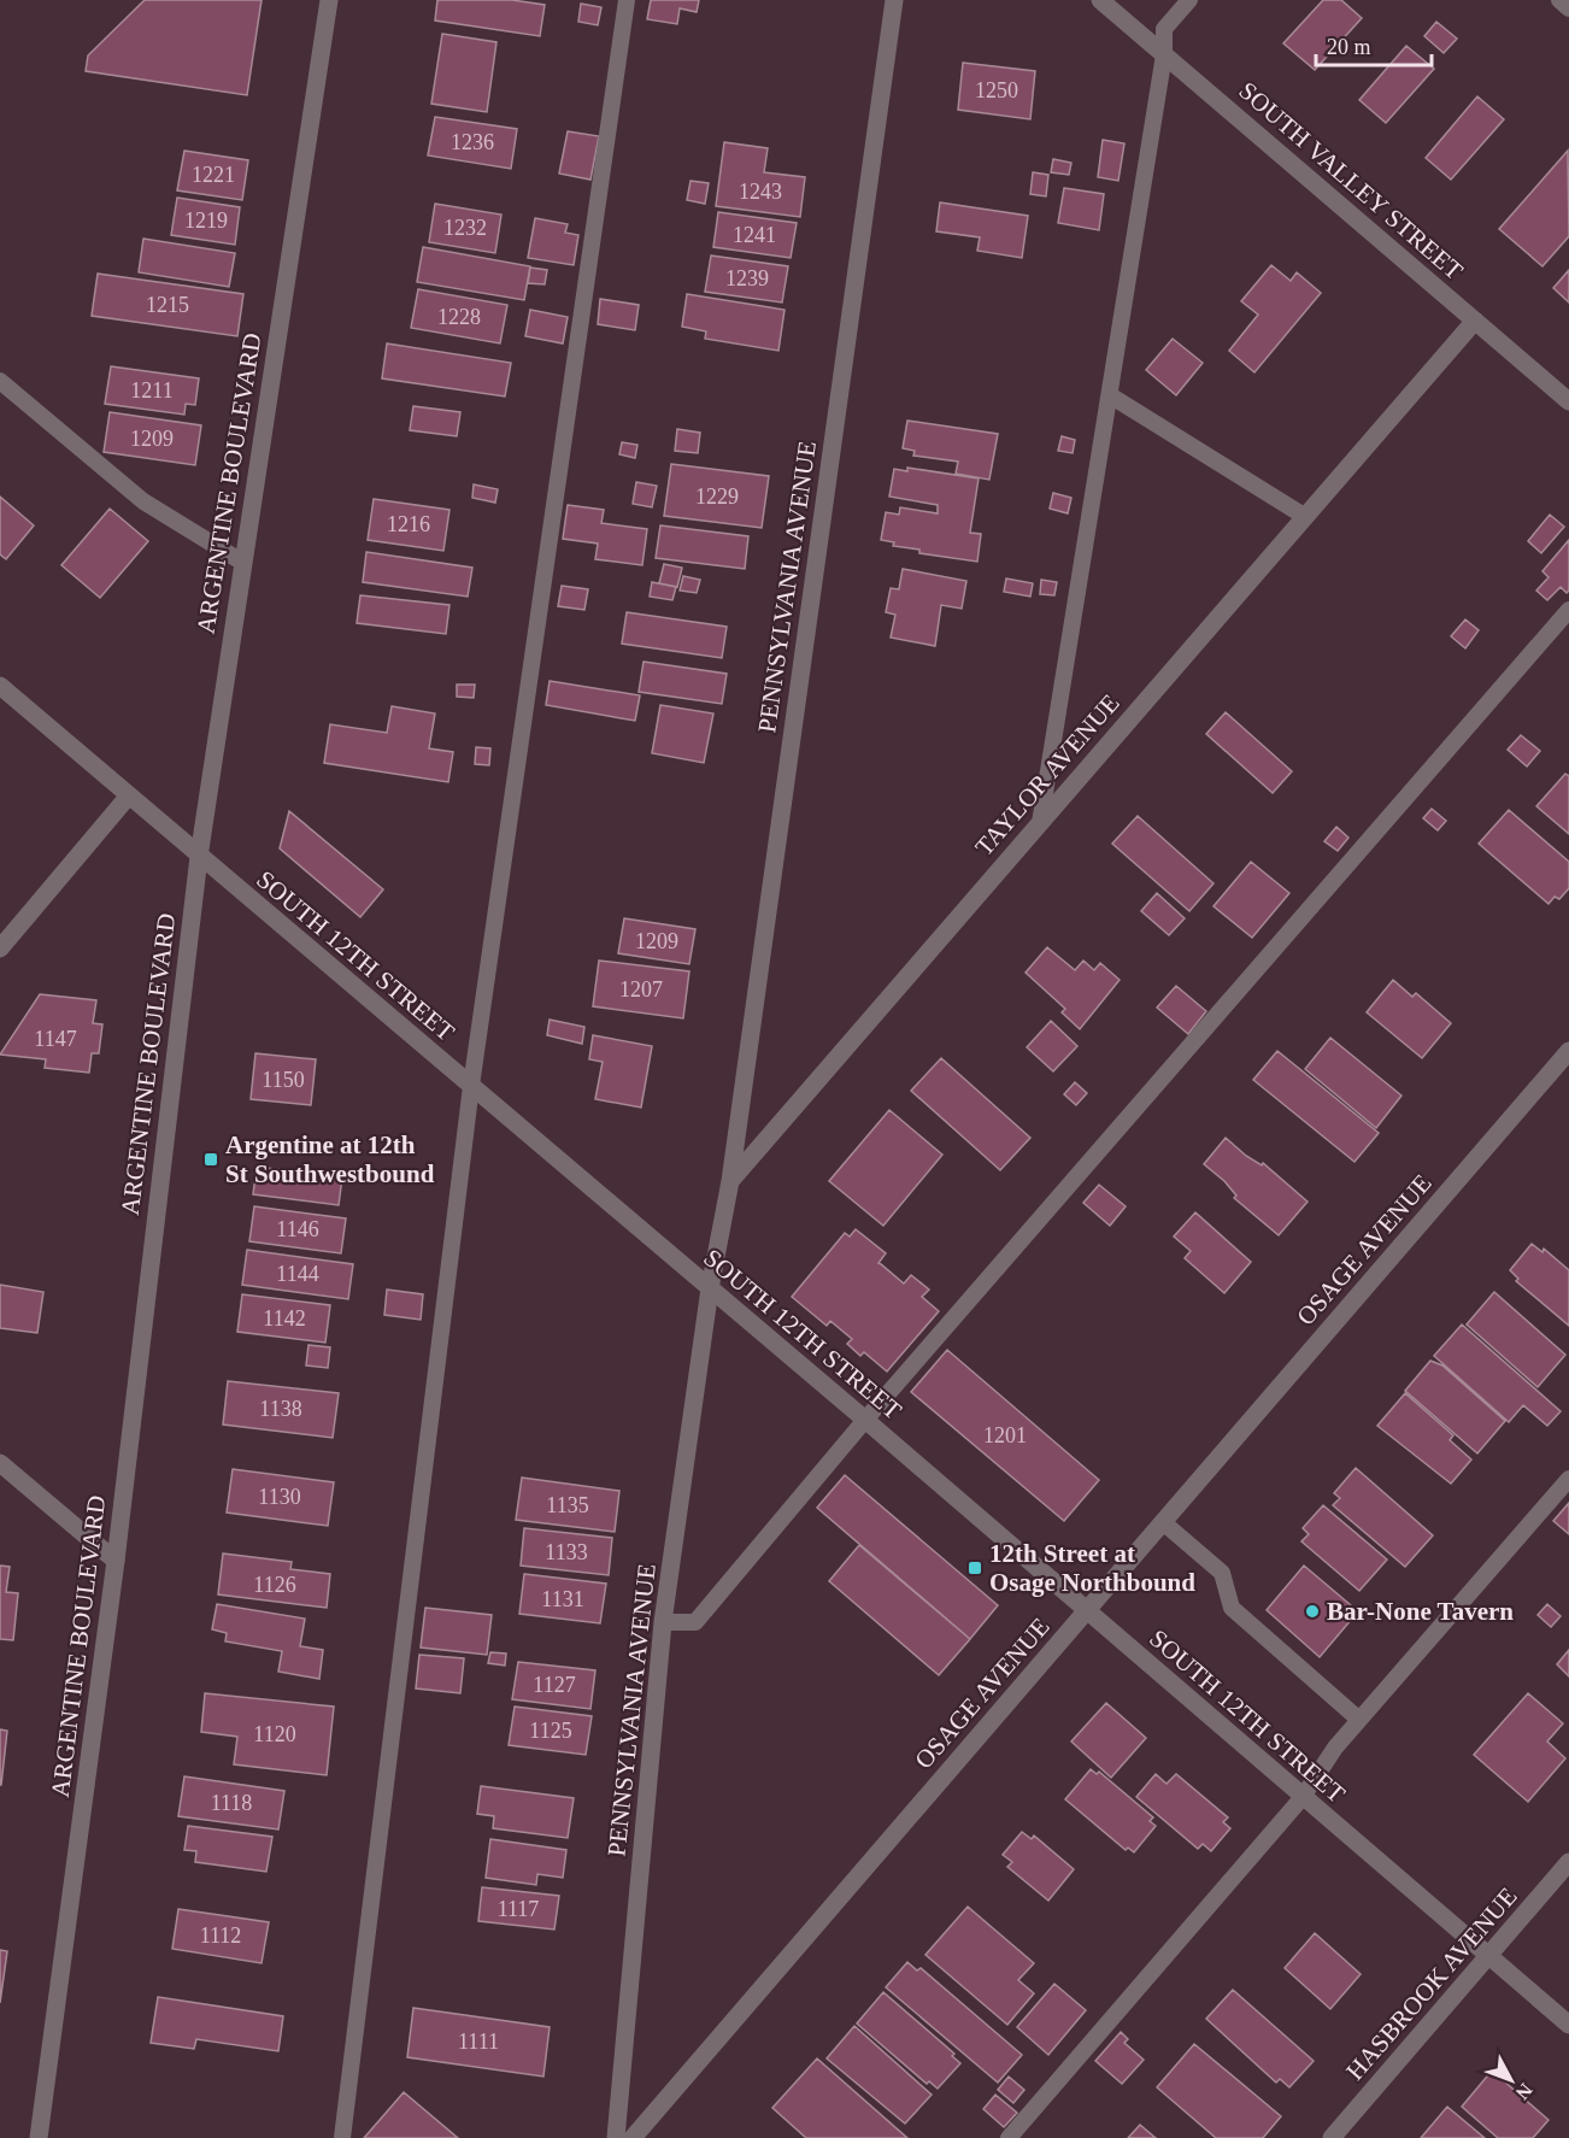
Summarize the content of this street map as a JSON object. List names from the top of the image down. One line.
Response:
{"streets":{"street":["SOUTH VALLEY STREET","ARGENTINE BOULEVARD","PENNSYLVANIA AVENUE","TAYLOR AVENUE","SOUTH 12TH STREET","OSAGE AVENUE","HASBROOK AVENUE"]},"crossings":[["SOUTH VALLEY STREET","TAYLOR AVENUE"],["ARGENTINE BOULEVARD","SOUTH 12TH STREET"],["PENNSYLVANIA AVENUE","TAYLOR AVENUE"],["PENNSYLVANIA AVENUE","SOUTH 12TH STREET"],["SOUTH 12TH STREET","OSAGE AVENUE"],["SOUTH 12TH STREET","HASBROOK AVENUE"]],"places":{"transit":["Argentine at 12th St Southwestbound","12th Street at Osage Northbound"],"other":["Bar-None Tavern"]},"house_numbers":["1250","1236","1221","1243","1219","1232","1241","1239","1215","1228","1211","1209","1229","1216","1209","1207","1147","1150","1146","1144","1142","1138","1201","1130","1135","1133","1126","1131","1127","1125","1120","1118","1117","1112","1111"],"scale_bar":"20 m","north":"bottom right"}
